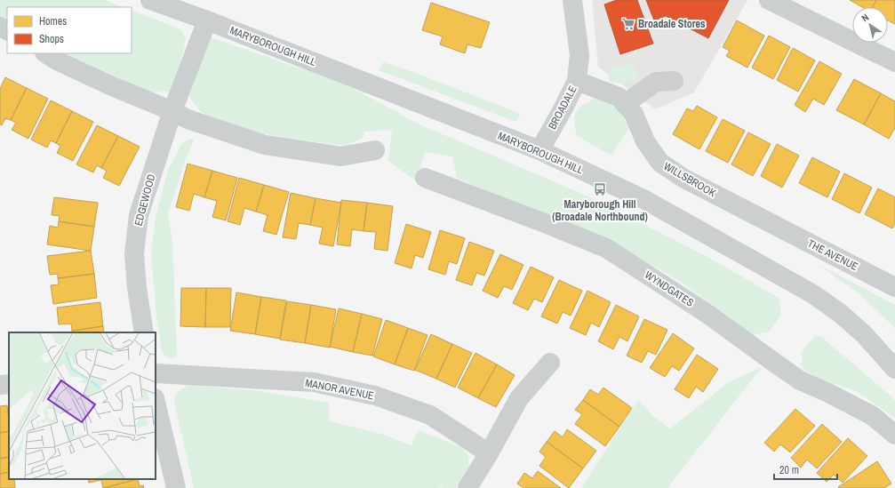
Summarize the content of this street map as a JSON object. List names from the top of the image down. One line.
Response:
{"streets":{"street":["MARYBOROUGH HILL","BROADALE","WILLSBROOK","EDGEWOOD","THE AVENUE","WYNDGATES","MANOR AVENUE"]},"crossings":[["MARYBOROUGH HILL","BROADALE"],["MARYBOROUGH HILL","EDGEWOOD"],["BROADALE","WILLSBROOK"],["WILLSBROOK","THE AVENUE"]],"places":{"supermarket":["Broadale Stores"],"bus stop":["Maryborough Hill (Broadale Northbound)"]},"legend":["Homes","Shops"],"scale_bar":"20 m","north":"top left"}
